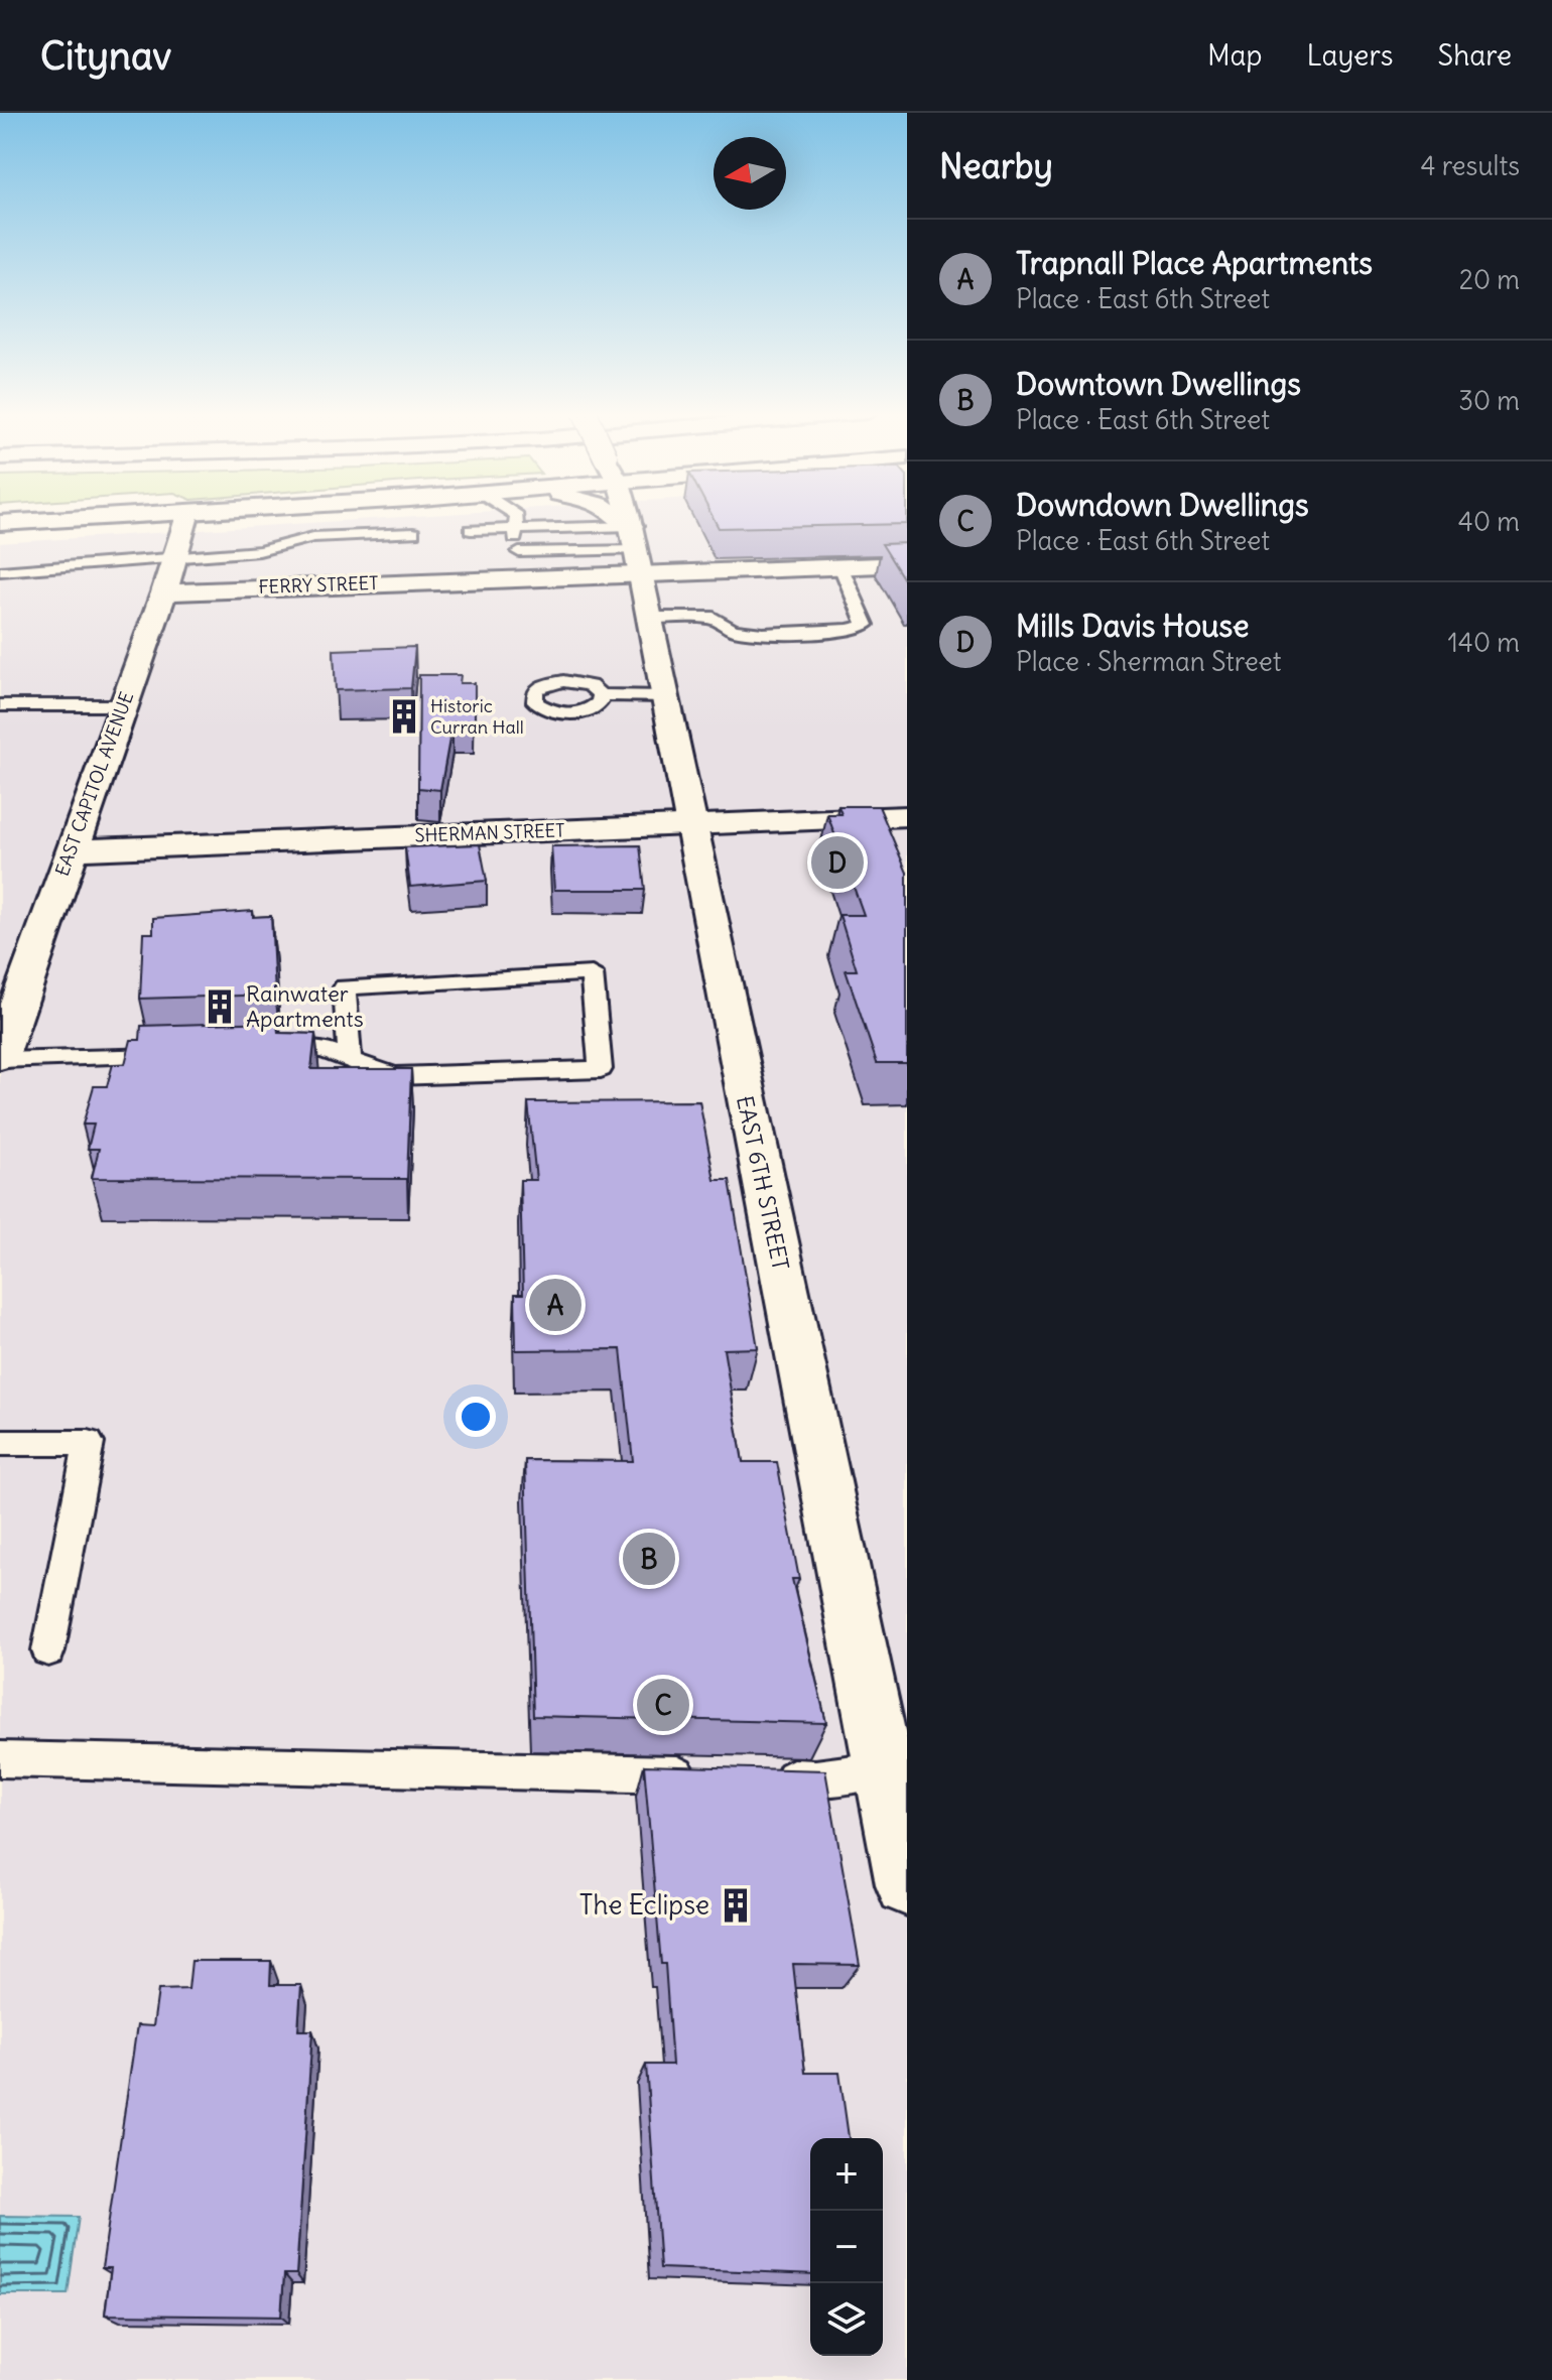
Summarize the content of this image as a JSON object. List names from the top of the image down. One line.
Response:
{"streets":{"main road":["FERRY STREET","EAST CAPITOL AVENUE","SHERMAN STREET","EAST 6TH STREET"]},"crossings":[["FERRY STREET","EAST CAPITOL AVENUE"],["FERRY STREET","EAST 6TH STREET"],["EAST CAPITOL AVENUE","SHERMAN STREET"],["SHERMAN STREET","EAST 6TH STREET"]],"places":{"building":["Historic Curran Hall","Rainwater Apartments","The Eclipse"]},"north":"left","page":{"header":"Citynav","nav":["Map","Layers","Share"],"heading":["Nearby","4 results"],"list":[{"mark":"A","name":"Trapnall Place Apartments","note":"Place · East 6th Street","value":"20 m"},{"mark":"B","name":"Downtown Dwellings","note":"Place · East 6th Street","value":"30 m"},{"mark":"C","name":"Downdown Dwellings","note":"Place · East 6th Street","value":"40 m"},{"mark":"D","name":"Mills Davis House","note":"Place · Sherman Street","value":"140 m"}],"pins":["D","A","B","C"],"map_buttons":["+","−"]}}
